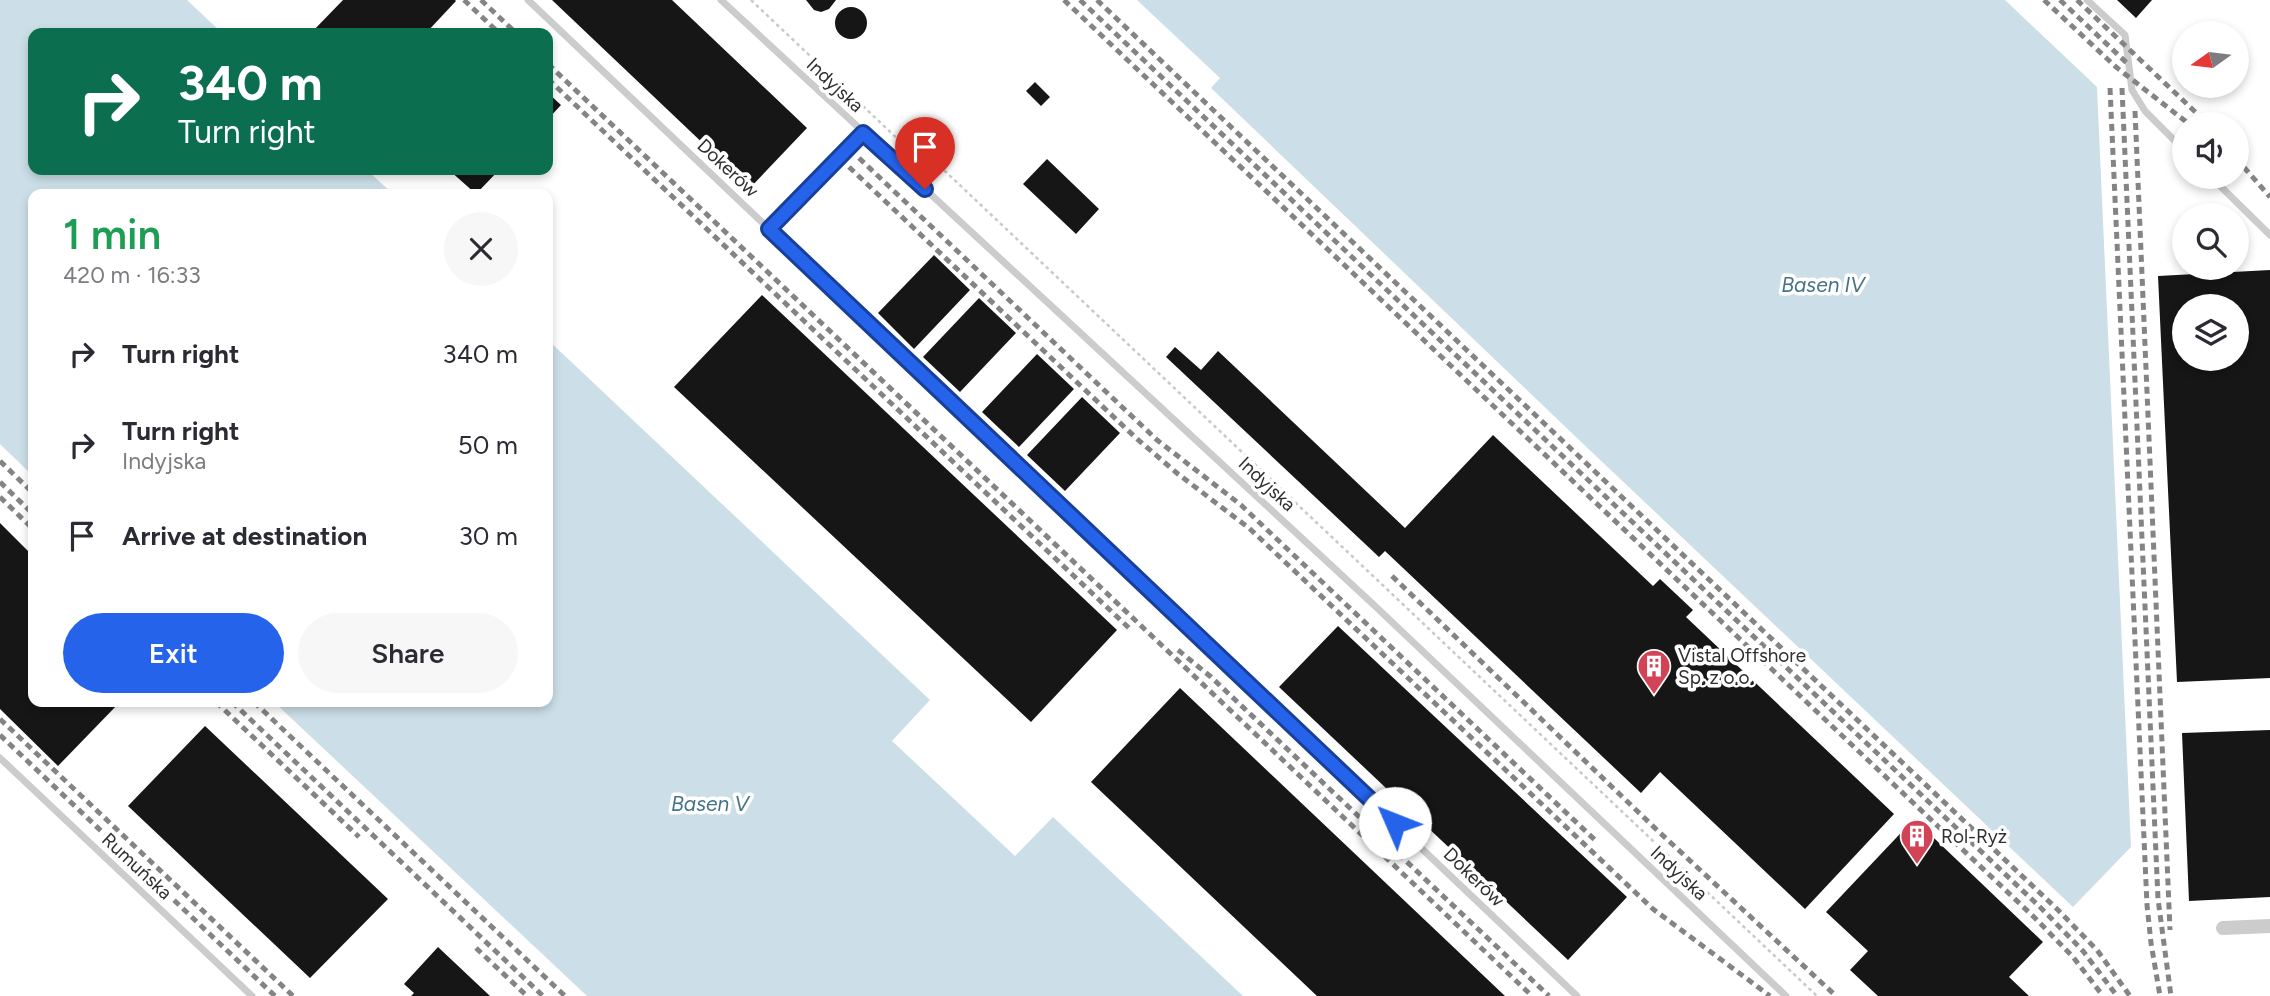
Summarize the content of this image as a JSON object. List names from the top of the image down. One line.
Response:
{"streets":{"lane":["Indyjska","Dokerów","Rumuńska"]},"water":["Basen IV","Basen V"],"places":{"building":["Vistal Offshore Sp. z o.o.","Rol-Ryż"]},"north":"left","page":{"turn":["340 m","Turn right"],"heading":["1 min","420 m · 16:33"],"list":[{"name":"Turn right","value":"340 m"},{"name":"Turn right","note":"Indyjska","value":"50 m"},{"name":"Arrive at destination","value":"30 m"}],"buttons":["Exit","Share"]}}
